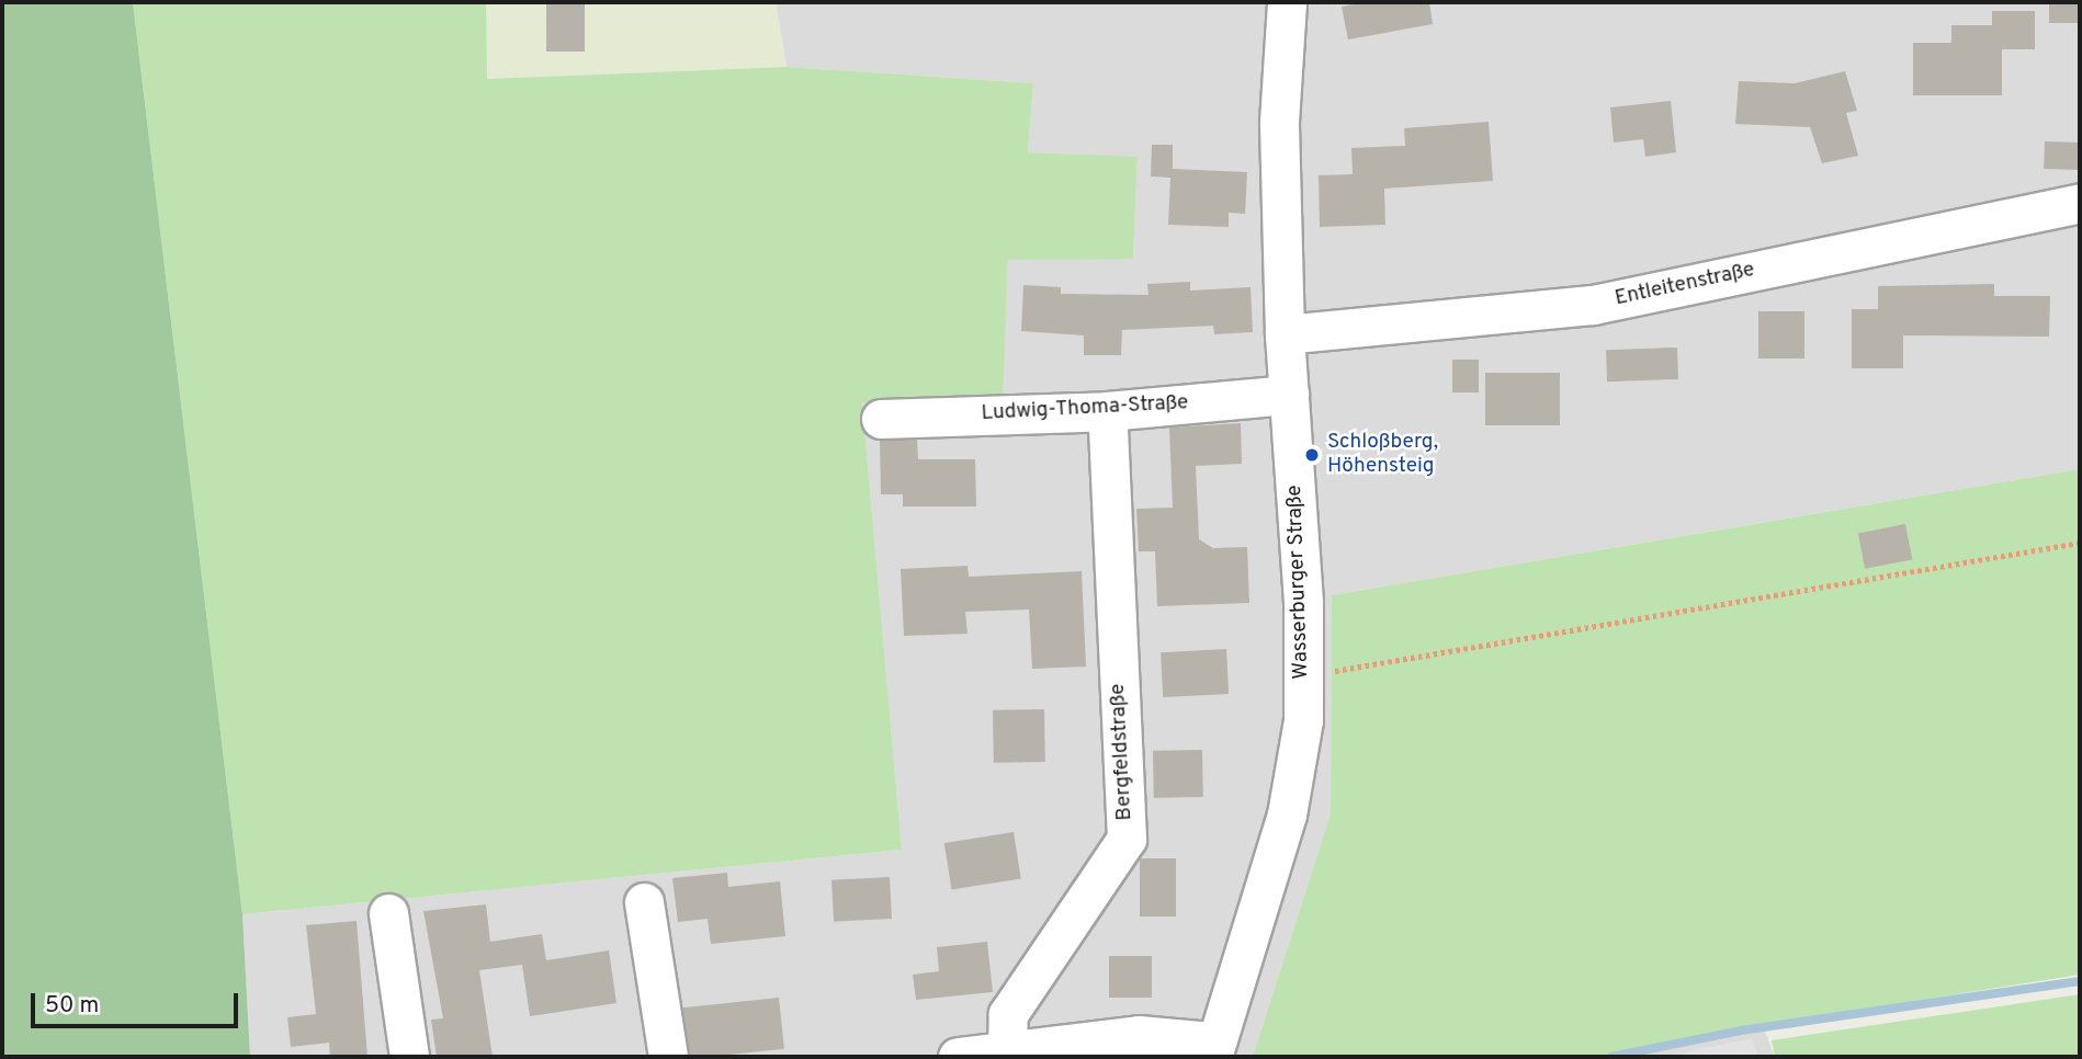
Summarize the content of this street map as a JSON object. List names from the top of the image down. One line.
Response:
{"streets":{"street":["Entleitenstraße","Ludwig-Thoma-Straße","Wasserburger Straße","Bergfeldstraße"]},"crossings":[["Entleitenstraße","Wasserburger Straße"],["Ludwig-Thoma-Straße","Wasserburger Straße"],["Ludwig-Thoma-Straße","Bergfeldstraße"]],"places":["Schloßberg, Höhensteig"],"scale_bar":"50 m"}
